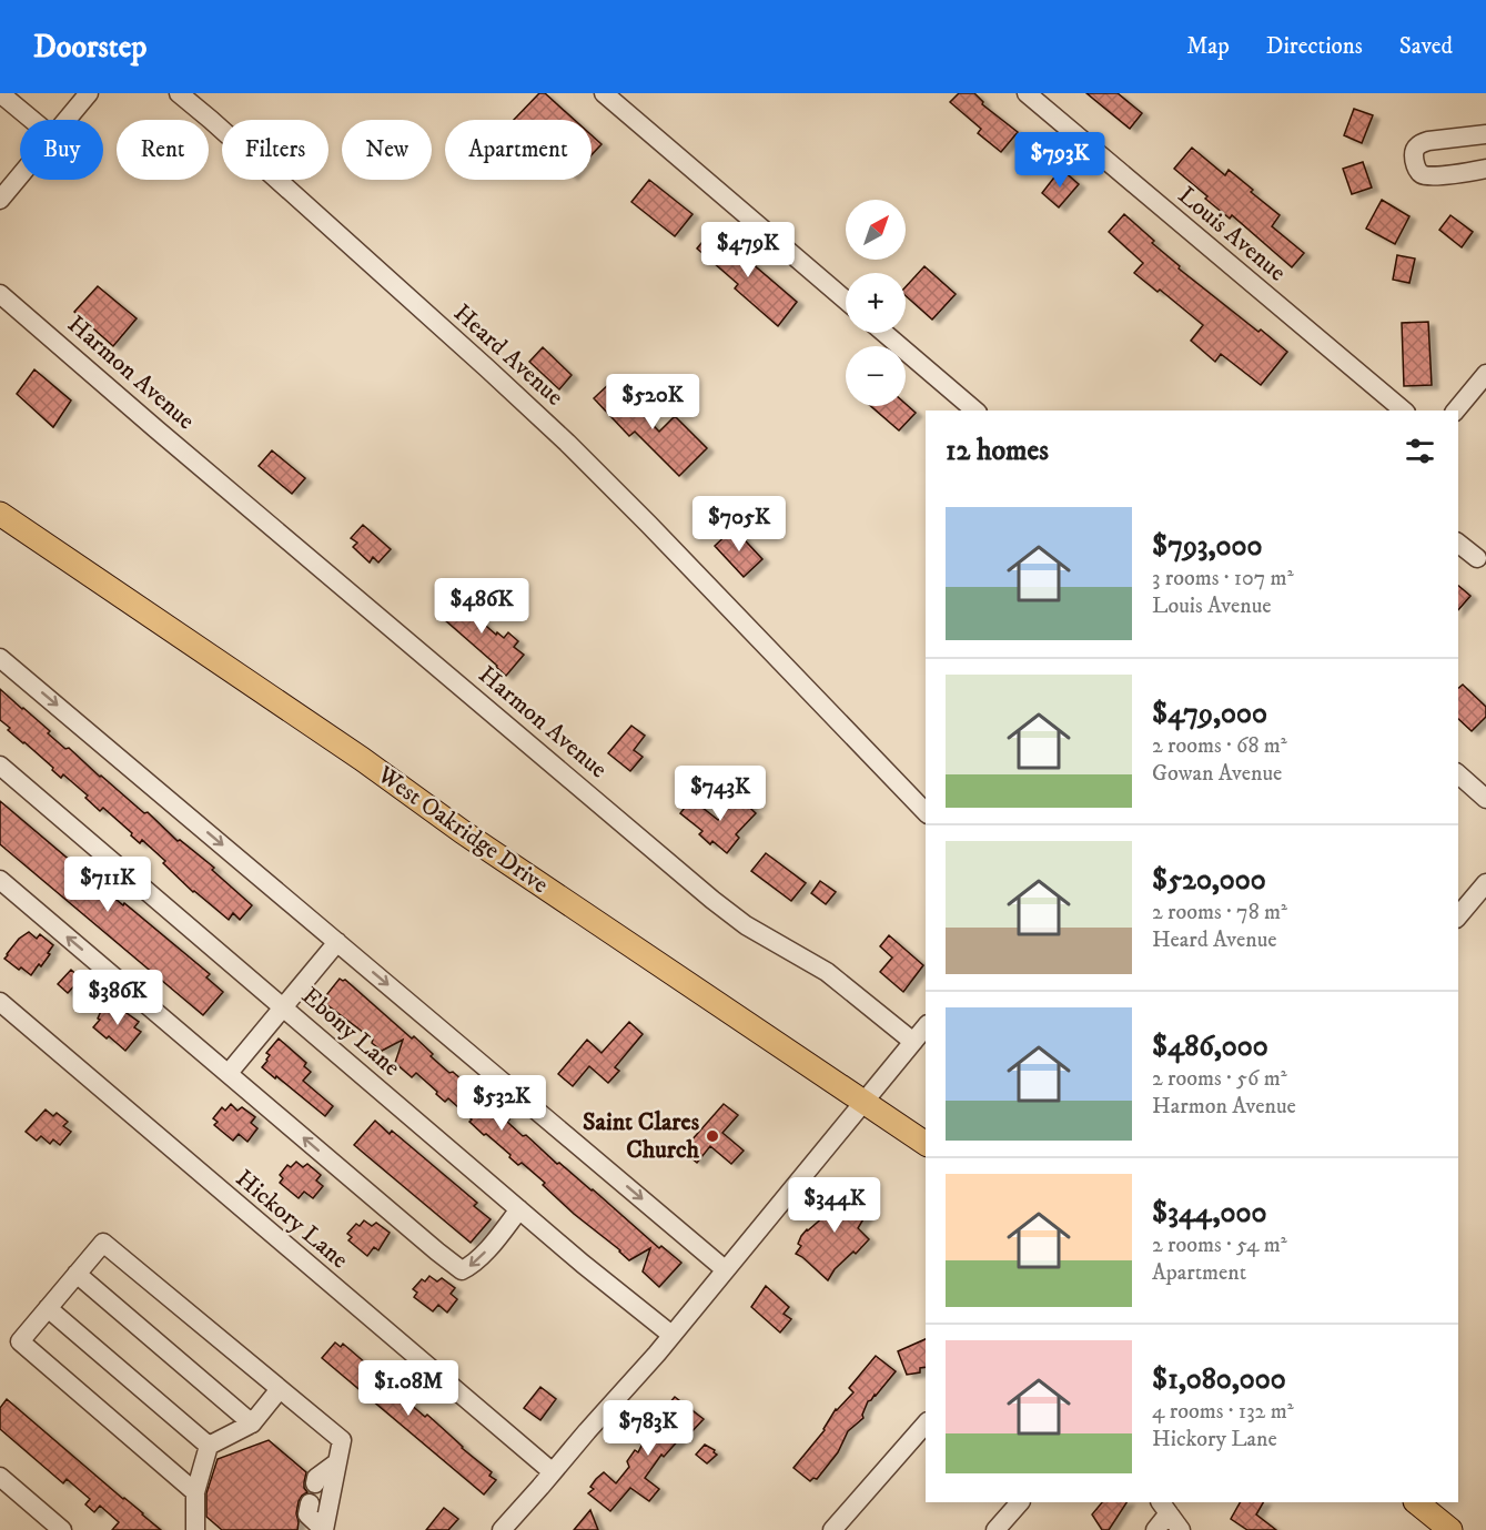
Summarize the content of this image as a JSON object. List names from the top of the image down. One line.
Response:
{"streets":{"main road":["West Oakridge Drive"],"street":["Louis Avenue","Heard Avenue","Harmon Avenue","Ebony Lane","Hickory Lane"]},"places":["Saint Clares Church"],"north":"top right","page":{"header":"Doorstep","nav":["Map","Directions","Saved"],"chip":["Buy","Rent","Filters","New","Apartment"],"price":["$793K","$479K","$520K","$705K","$486K","$743K","$711K","$386K","$532K","$344K","$1.08M","$783K"],"map_buttons":["+","−"],"heading":"12 homes","list":[{"name":"$793,000","note":"3 rooms · 107 m² · Louis Avenue"},{"name":"$479,000","note":"2 rooms · 68 m² · Gowan Avenue"},{"name":"$520,000","note":"2 rooms · 78 m² · Heard Avenue"},{"name":"$486,000","note":"2 rooms · 56 m² · Harmon Avenue"},{"name":"$344,000","note":"2 rooms · 54 m² · Apartment"},{"name":"$1,080,000","note":"4 rooms · 132 m² · Hickory Lane"}]}}
